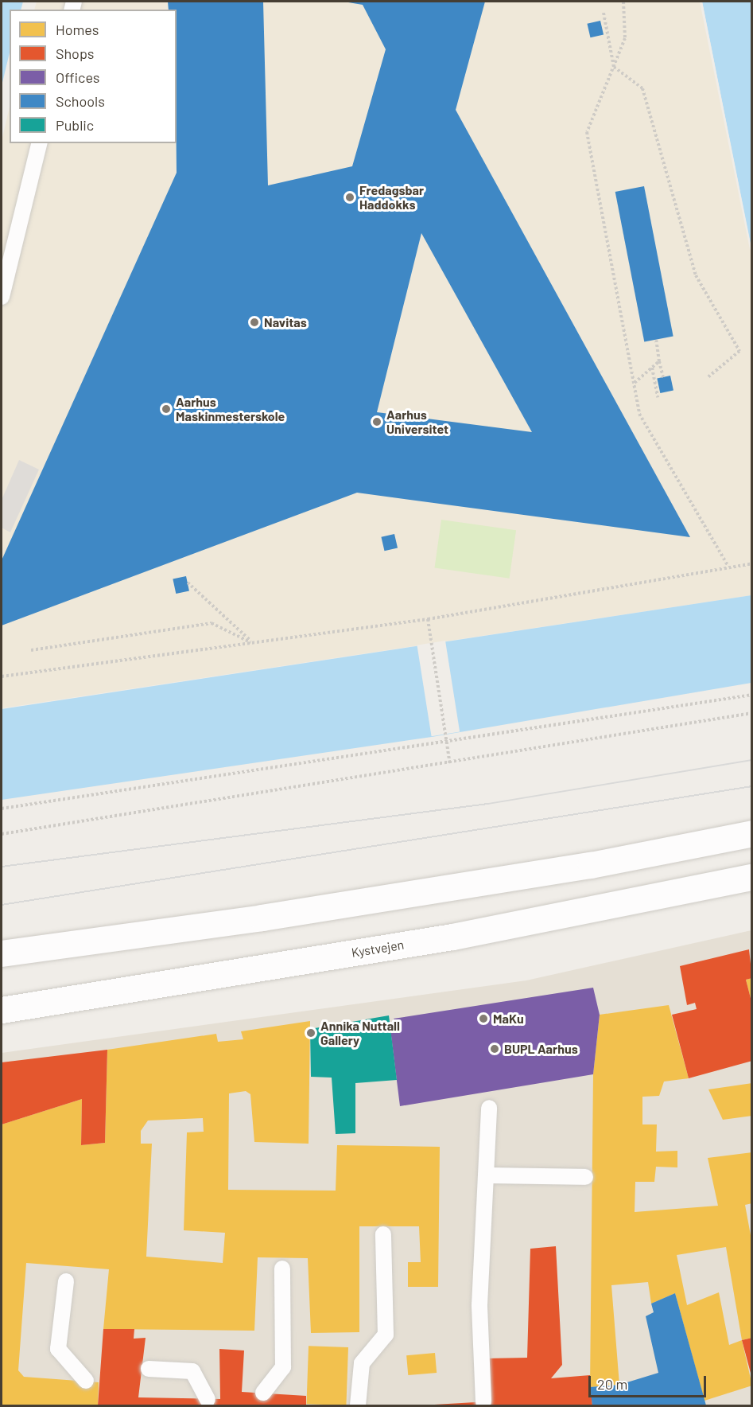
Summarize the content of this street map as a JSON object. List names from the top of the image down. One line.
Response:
{"streets":{"street":["Kystvejen"]},"places":["Fredagsbar Haddokks","Navitas","Aarhus Maskinmesterskole","Aarhus Universitet","MaKu","Annika Nuttall Gallery","BUPL Aarhus"],"legend":["Homes","Shops","Offices","Schools","Public"],"scale_bar":"20 m"}
